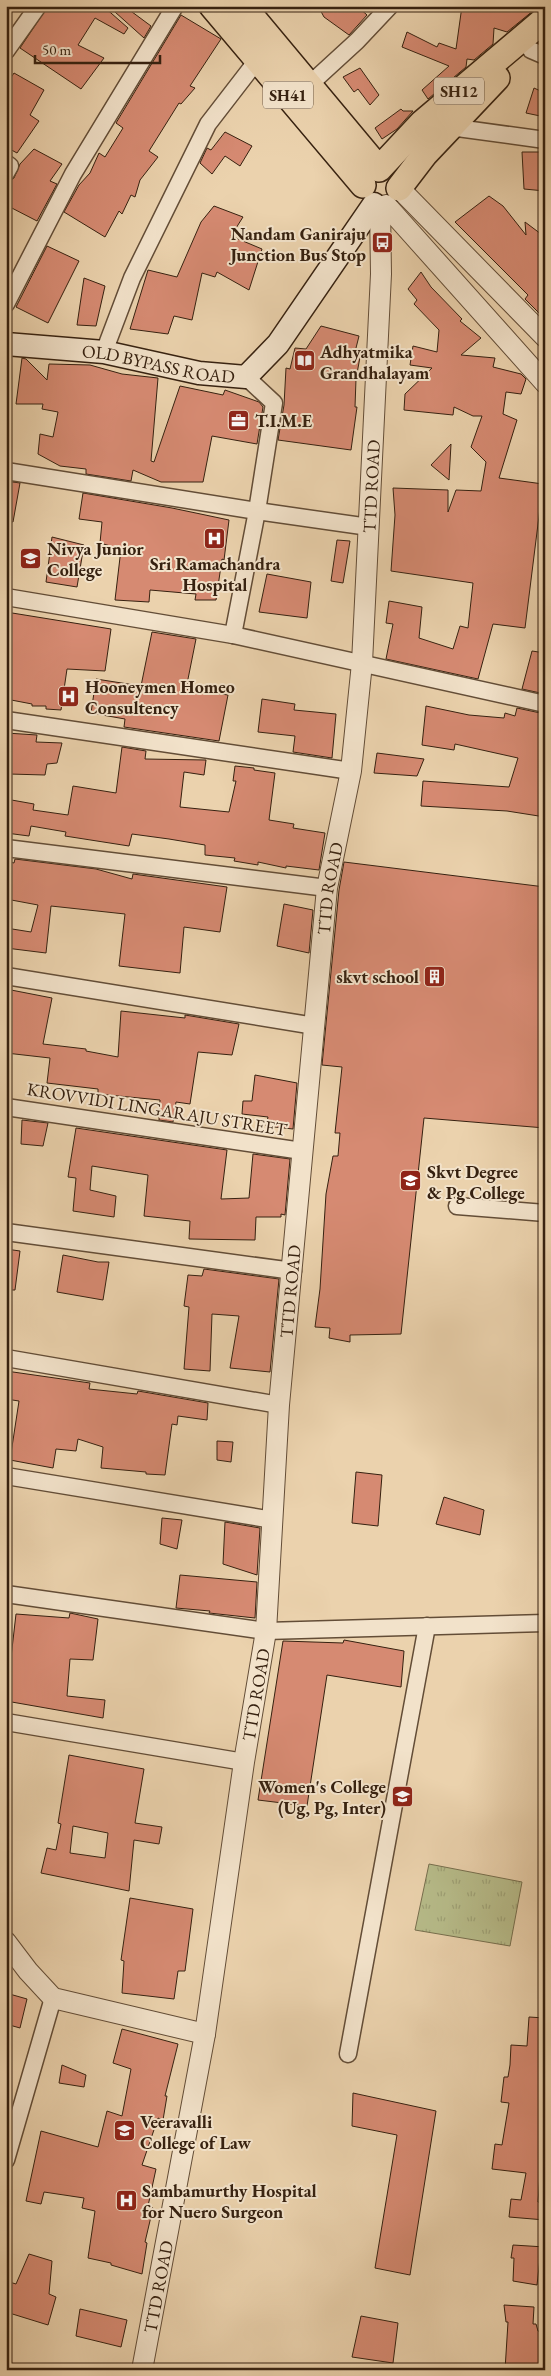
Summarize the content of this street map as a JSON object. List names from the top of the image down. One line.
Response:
{"streets":{"main road":["SH12","SH41","OLD BYPASS ROAD"],"street":["TTD ROAD","KROVVIDI LINGARAJU STREET"]},"crossings":[["SH12","SH41"],["SH12","OLD BYPASS ROAD"],["SH12","TTD ROAD"],["SH41","OLD BYPASS ROAD"],["SH41","TTD ROAD"],["OLD BYPASS ROAD","TTD ROAD"],["TTD ROAD","KROVVIDI LINGARAJU STREET"]],"places":{"bus stop":["Nandam Ganiraju Junction Bus Stop"],"library":["Adhyatmika Grandhalayam"],"office":["T.I.M.E"],"hospital":["Sri Ramachandra Hospital","Hooneymen Homeo Consultency","Sambamurthy Hospital for Nuero Surgeon"],"school or university":["Nivya Junior College","Skvt Degree & Pg College","Women's College (Ug, Pg, Inter)","Veeravalli College of Law"],"building":["skvt school"]},"scale_bar":"50 m"}
